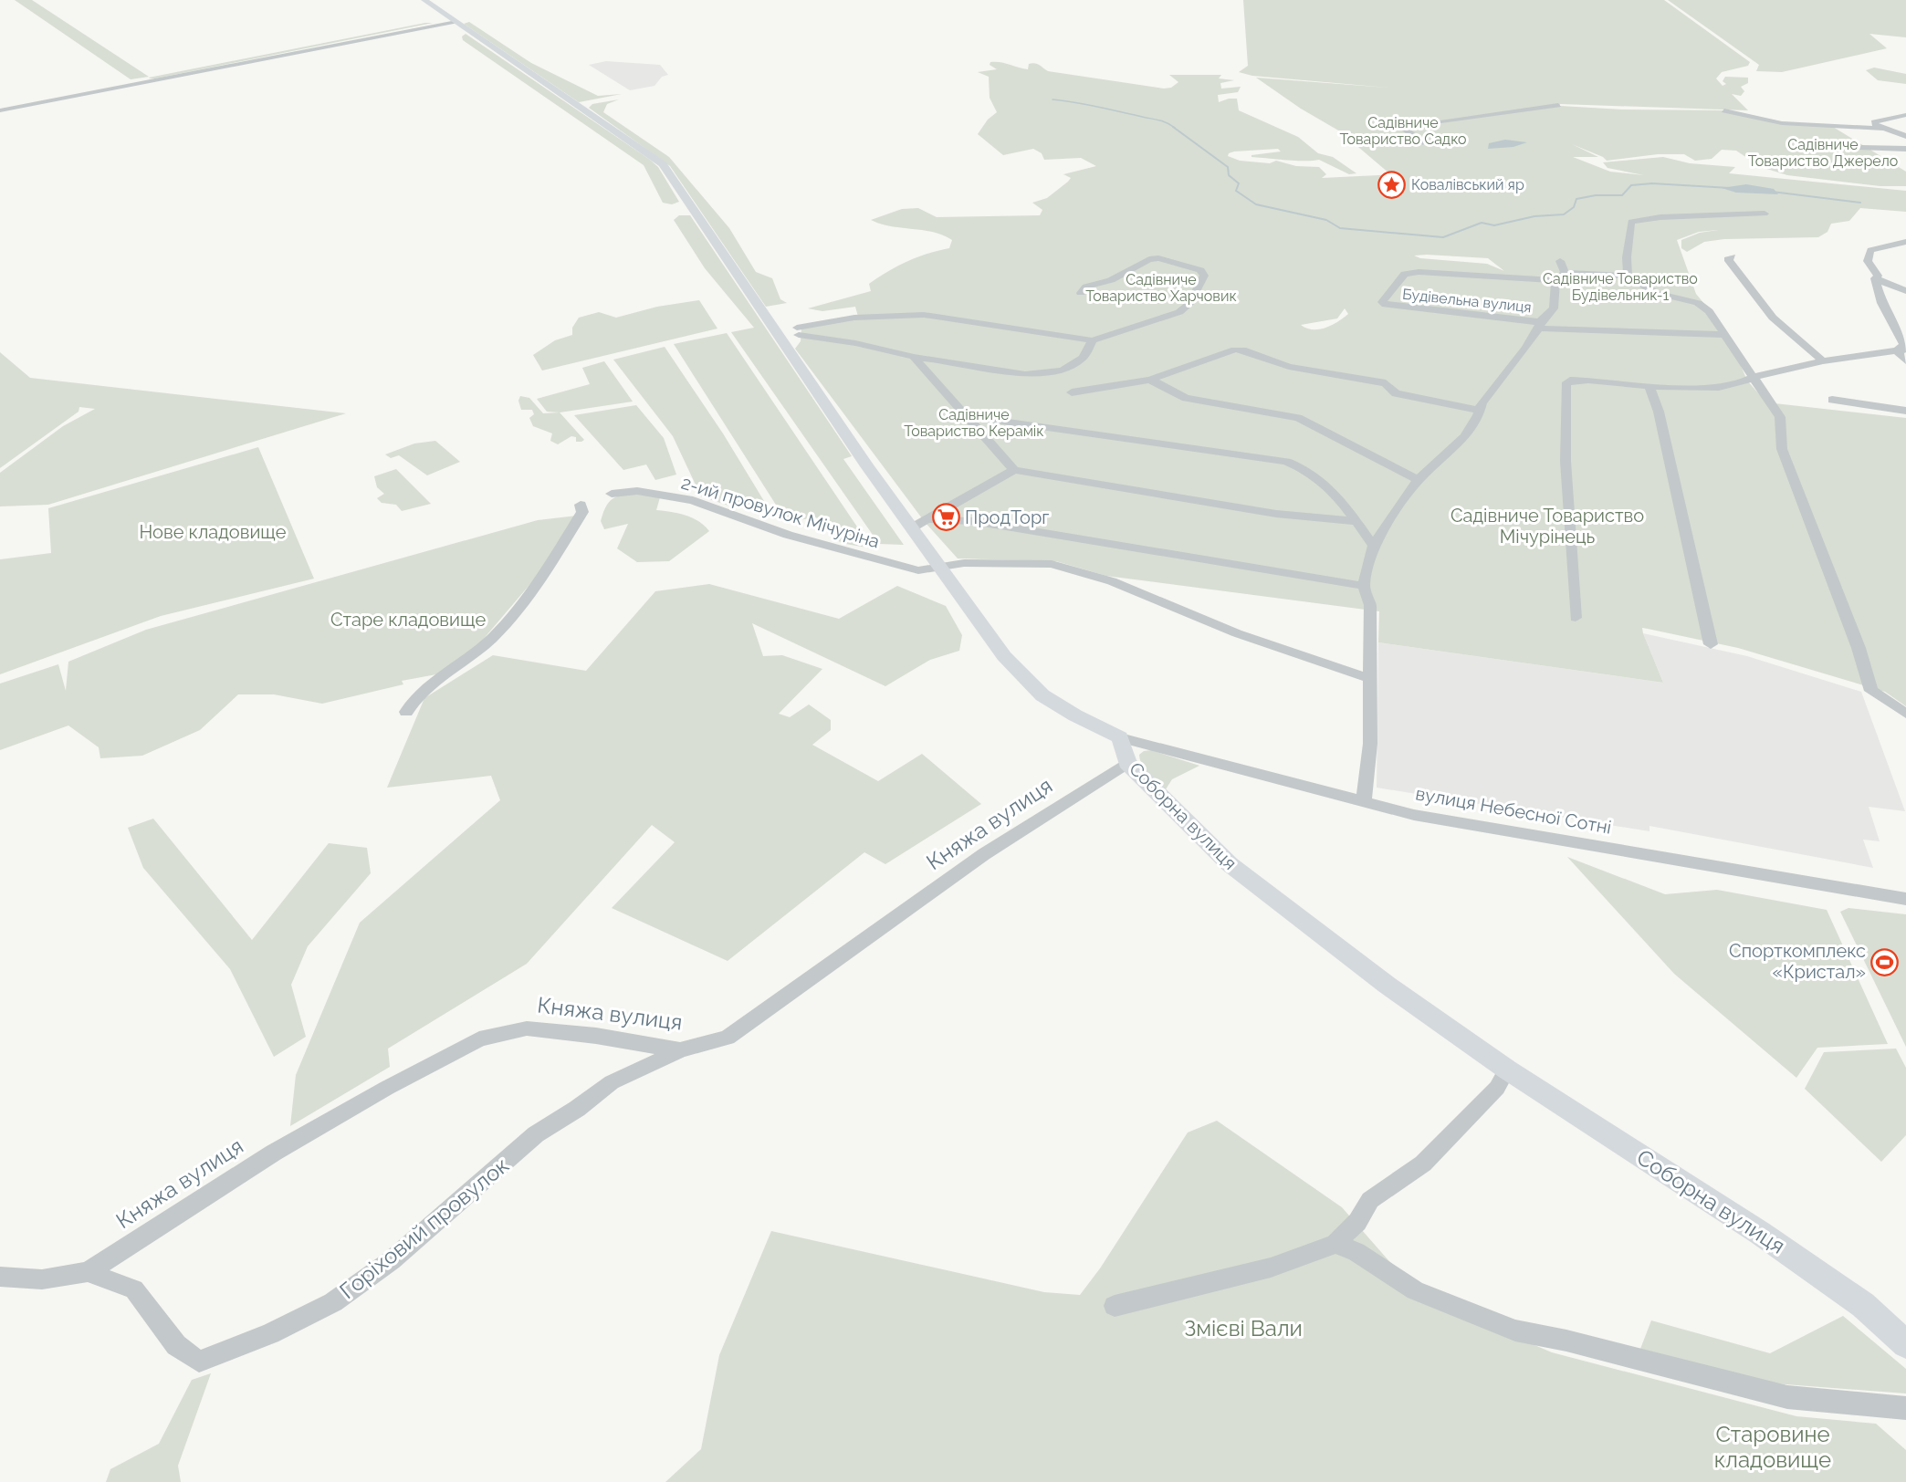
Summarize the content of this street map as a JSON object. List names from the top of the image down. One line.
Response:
{"streets":{"main road":["Соборна вулиця"],"street":["Будівельна вулиця","2-ий провулок Мічуріна","вулиця Небесної Сотні","Княжа вулиця","Горіховий провулок"]},"crossings":[["вулиця Небесної Сотні","Соборна вулиця"],["Соборна вулиця","Княжа вулиця"],["Княжа вулиця","Горіховий провулок"]],"parks":["Садівниче Товариство Садко","Садівниче Товариство Джерело","Садівниче Товариство Будівельник-1","Садівниче Товариство Харчовик","Садівниче Товариство Керамік","Садівниче Товариство Мічурінець","Нове кладовище","Старе кладовище","Змієві Вали","Старовине кладовище"],"places":{"place":["Ковалівський яр"],"supermarket":["ПродТорг"],"sports":["Спорткомплекс «Кристал»"]}}
